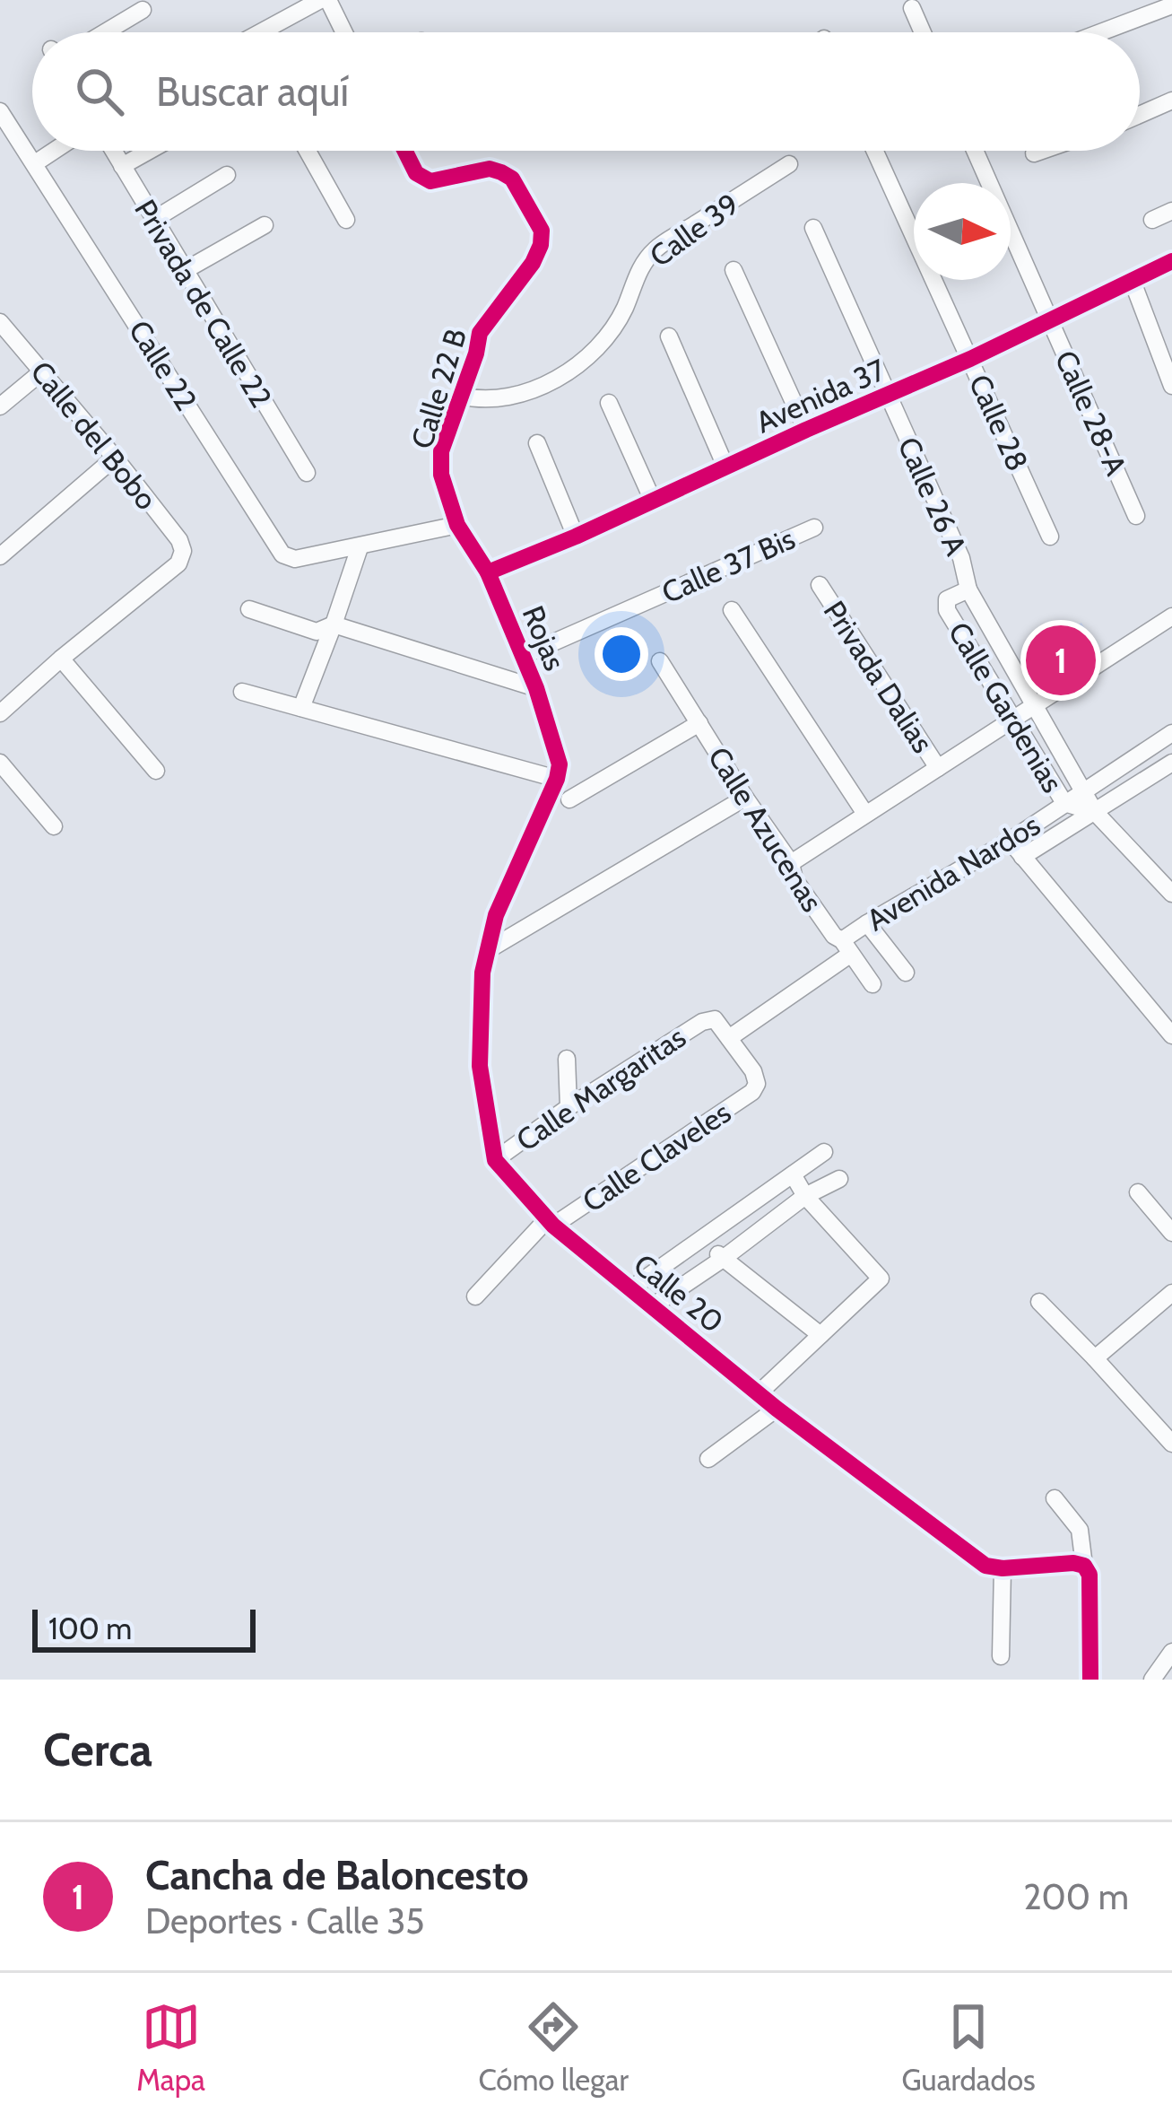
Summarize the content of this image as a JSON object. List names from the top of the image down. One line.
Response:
{"streets":{"street":["Calle 39","Privada de Calle 22","Calle 22","Calle 22 B","Avenida 37","Calle 28-A","Calle 28","Calle del Bobo","Calle 26 A","Calle 37 Bis","Rojas","Privada Dalias","Calle Gardenias","Calle Azucenas","Avenida Nardos","Calle Margaritas","Calle Claveles","Calle 20"]},"crossings":[["Calle 39","Calle 22 B"],["Calle 22 B","Rojas"],["Avenida 37","Calle 28-A"],["Avenida 37","Calle 28"],["Avenida 37","Calle 26 A"],["Avenida 37","Rojas"],["Calle 26 A","Calle Gardenias"],["Calle 37 Bis","Rojas"],["Calle Gardenias","Avenida Nardos"],["Calle Azucenas","Avenida Nardos"],["Avenida Nardos","Calle Margaritas"],["Avenida Nardos","Calle Claveles"],["Calle Margaritas","Calle Claveles"],["Calle Margaritas","Calle 20"],["Calle Claveles","Calle 20"]],"scale_bar":"100 m","north":"right","page":{"search":"Buscar aquí","pins":"1","scale":"100 m","heading":"Cerca","list":[{"mark":"1","name":"Cancha de Baloncesto","note":"Deportes · Calle 35","value":"200 m"}],"nav":["Mapa","Cómo llegar","Guardados"]}}
